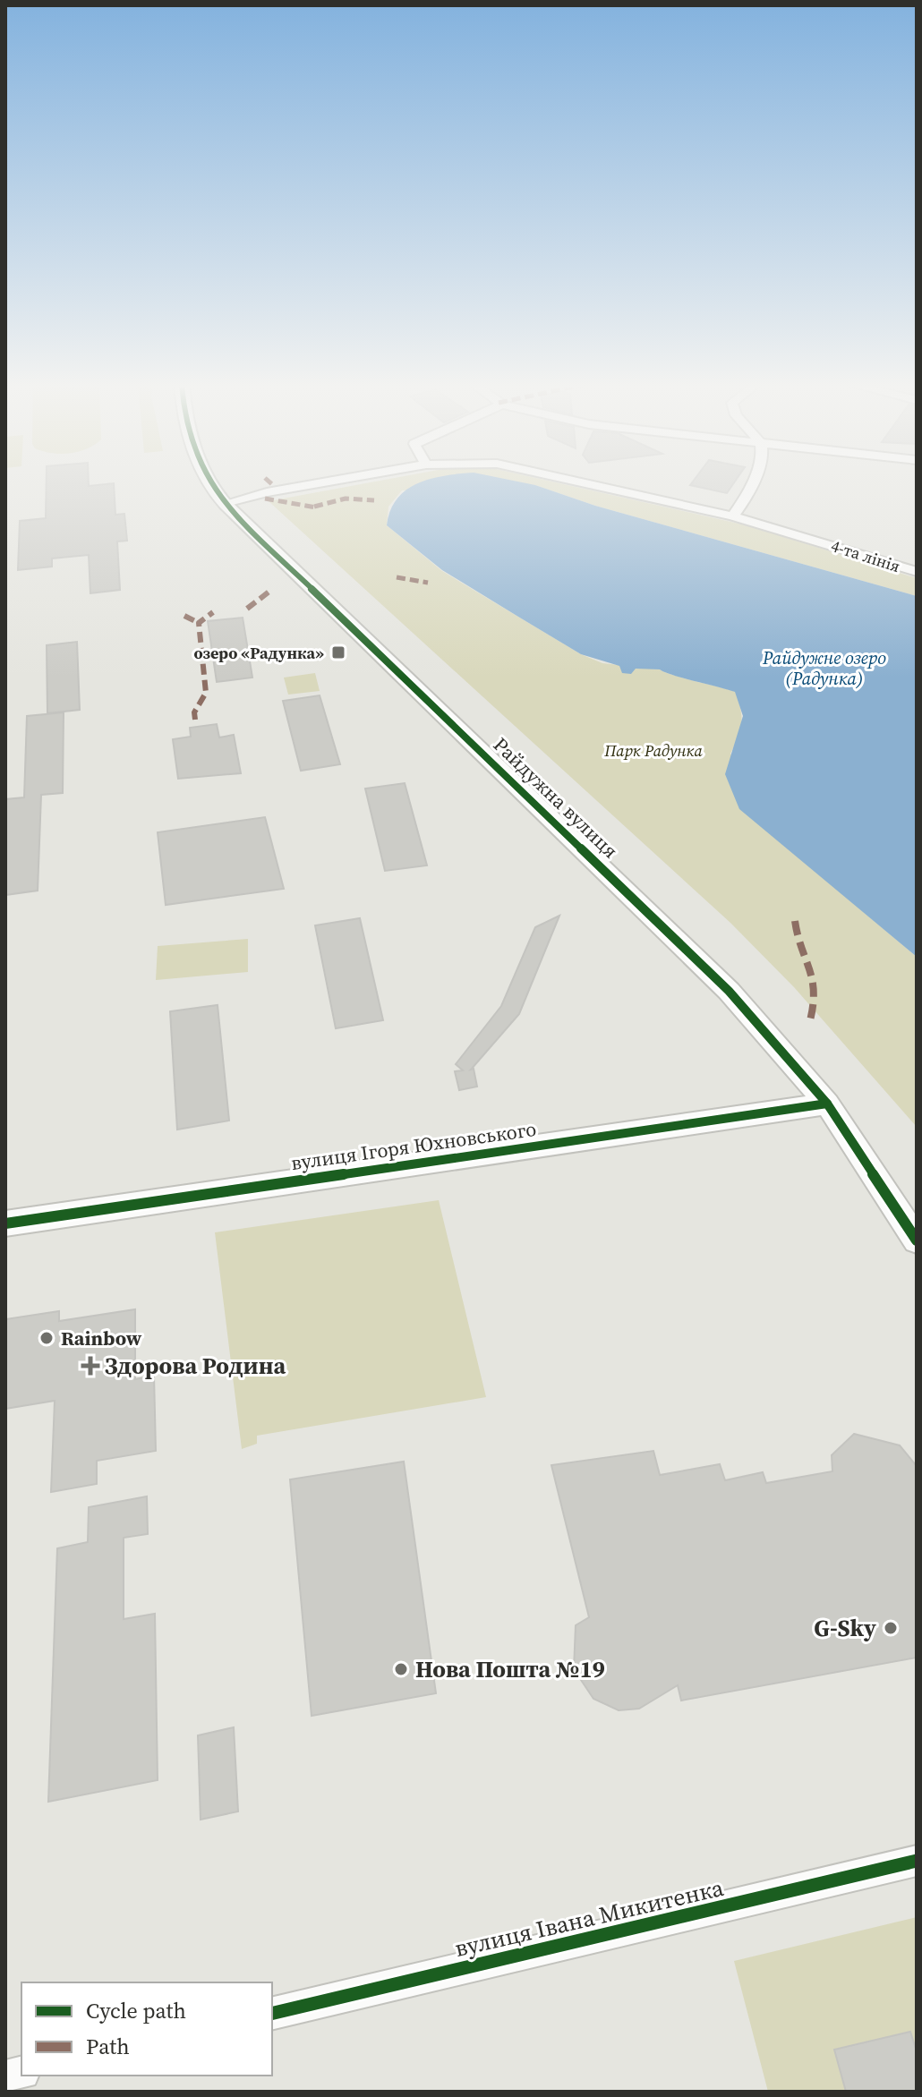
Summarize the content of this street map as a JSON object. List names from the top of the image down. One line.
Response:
{"streets":{"street":["4-та лінія","Райдужна вулиця","вулиця Ігоря Юхновського","вулиця Івана Микитенка"]},"crossings":[["4-та лінія","Райдужна вулиця"],["Райдужна вулиця","вулиця Ігоря Юхновського"]],"water":["Райдужне озеро (Радунка)"],"parks":["Парк Радунка"],"places":{"transit":["озеро «Радунка»"],"other":["Rainbow","G-Sky","Нова Пошта №19"],"health":["Здорова Родина"]},"legend":["Cycle path","Path"]}
